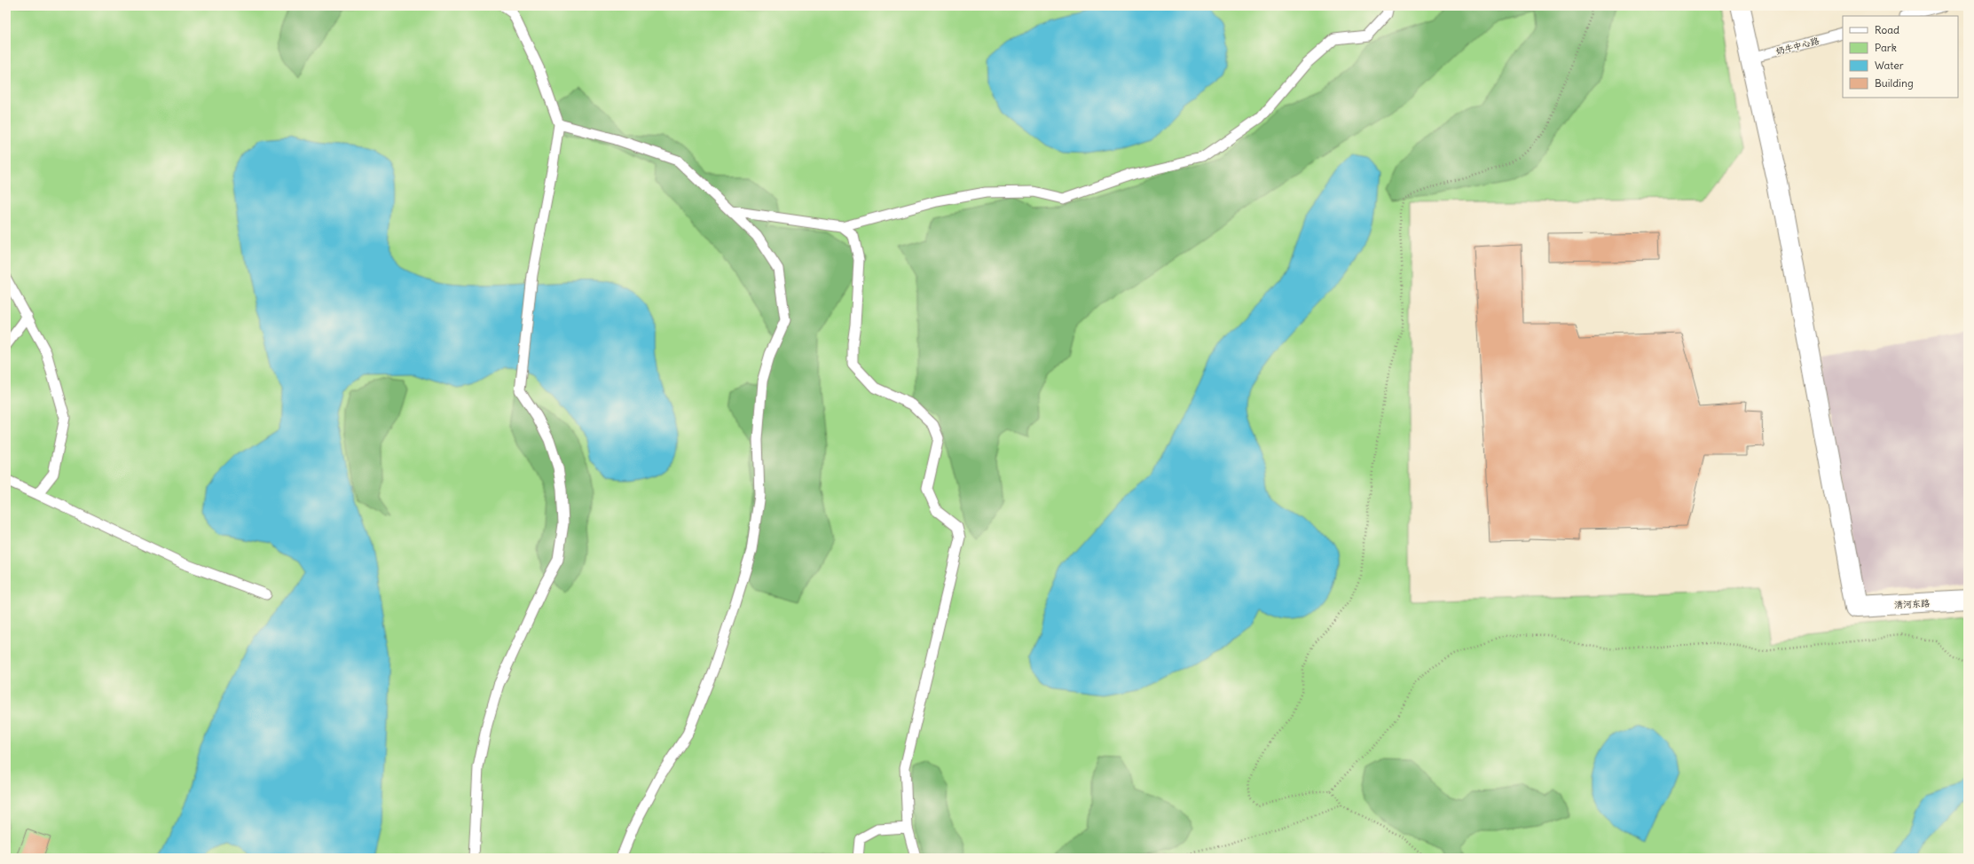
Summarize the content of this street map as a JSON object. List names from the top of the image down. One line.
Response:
{"streets":{"street":["清河东路"],"lane":["奶牛中心路"]},"crossings":[["奶牛中心路","清河东路"]],"legend":["Road","Park","Water","Building"]}
